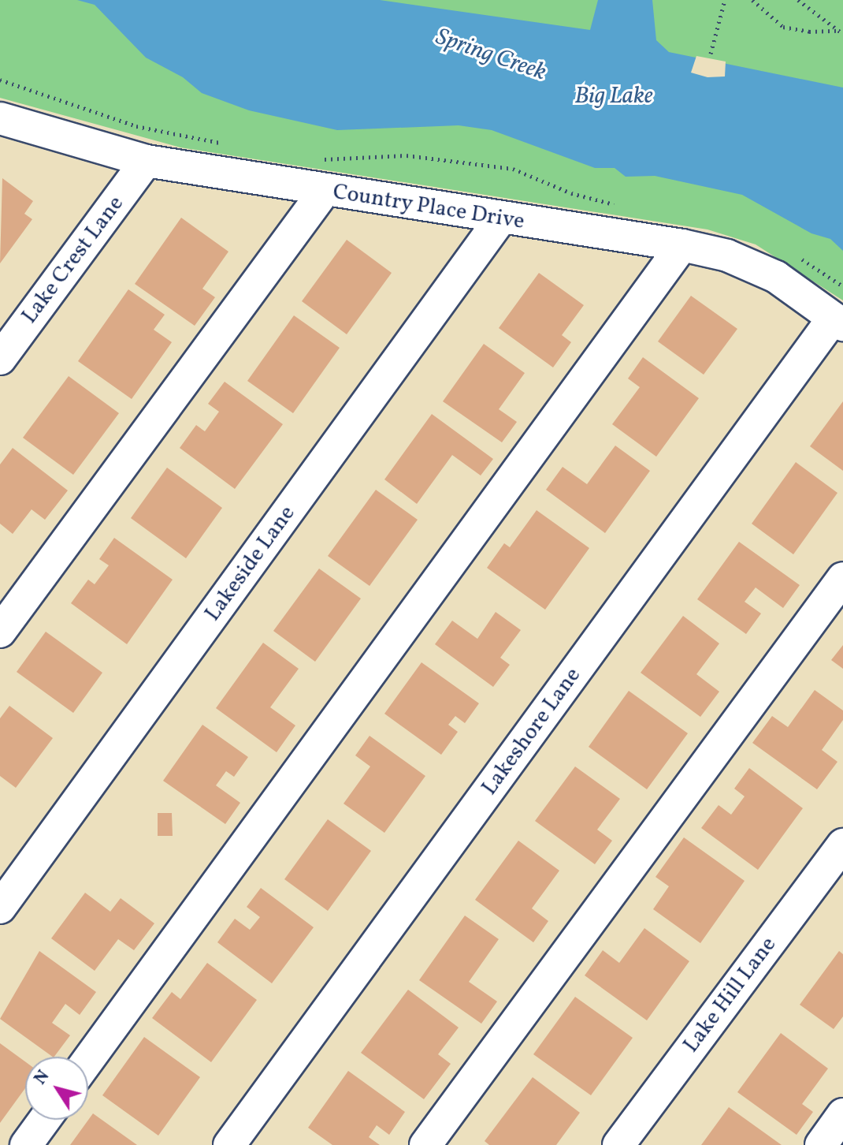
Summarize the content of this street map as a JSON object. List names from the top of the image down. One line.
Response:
{"streets":{"street":["Country Place Drive","Lake Crest Lane","Lakeside Lane","Lakeshore Lane","Lake Hill Lane"]},"crossings":[["Country Place Drive","Lake Crest Lane"],["Country Place Drive","Lakeside Lane"],["Country Place Drive","Lakeshore Lane"]],"water":["Spring Creek","Big Lake"],"north":"top left"}
